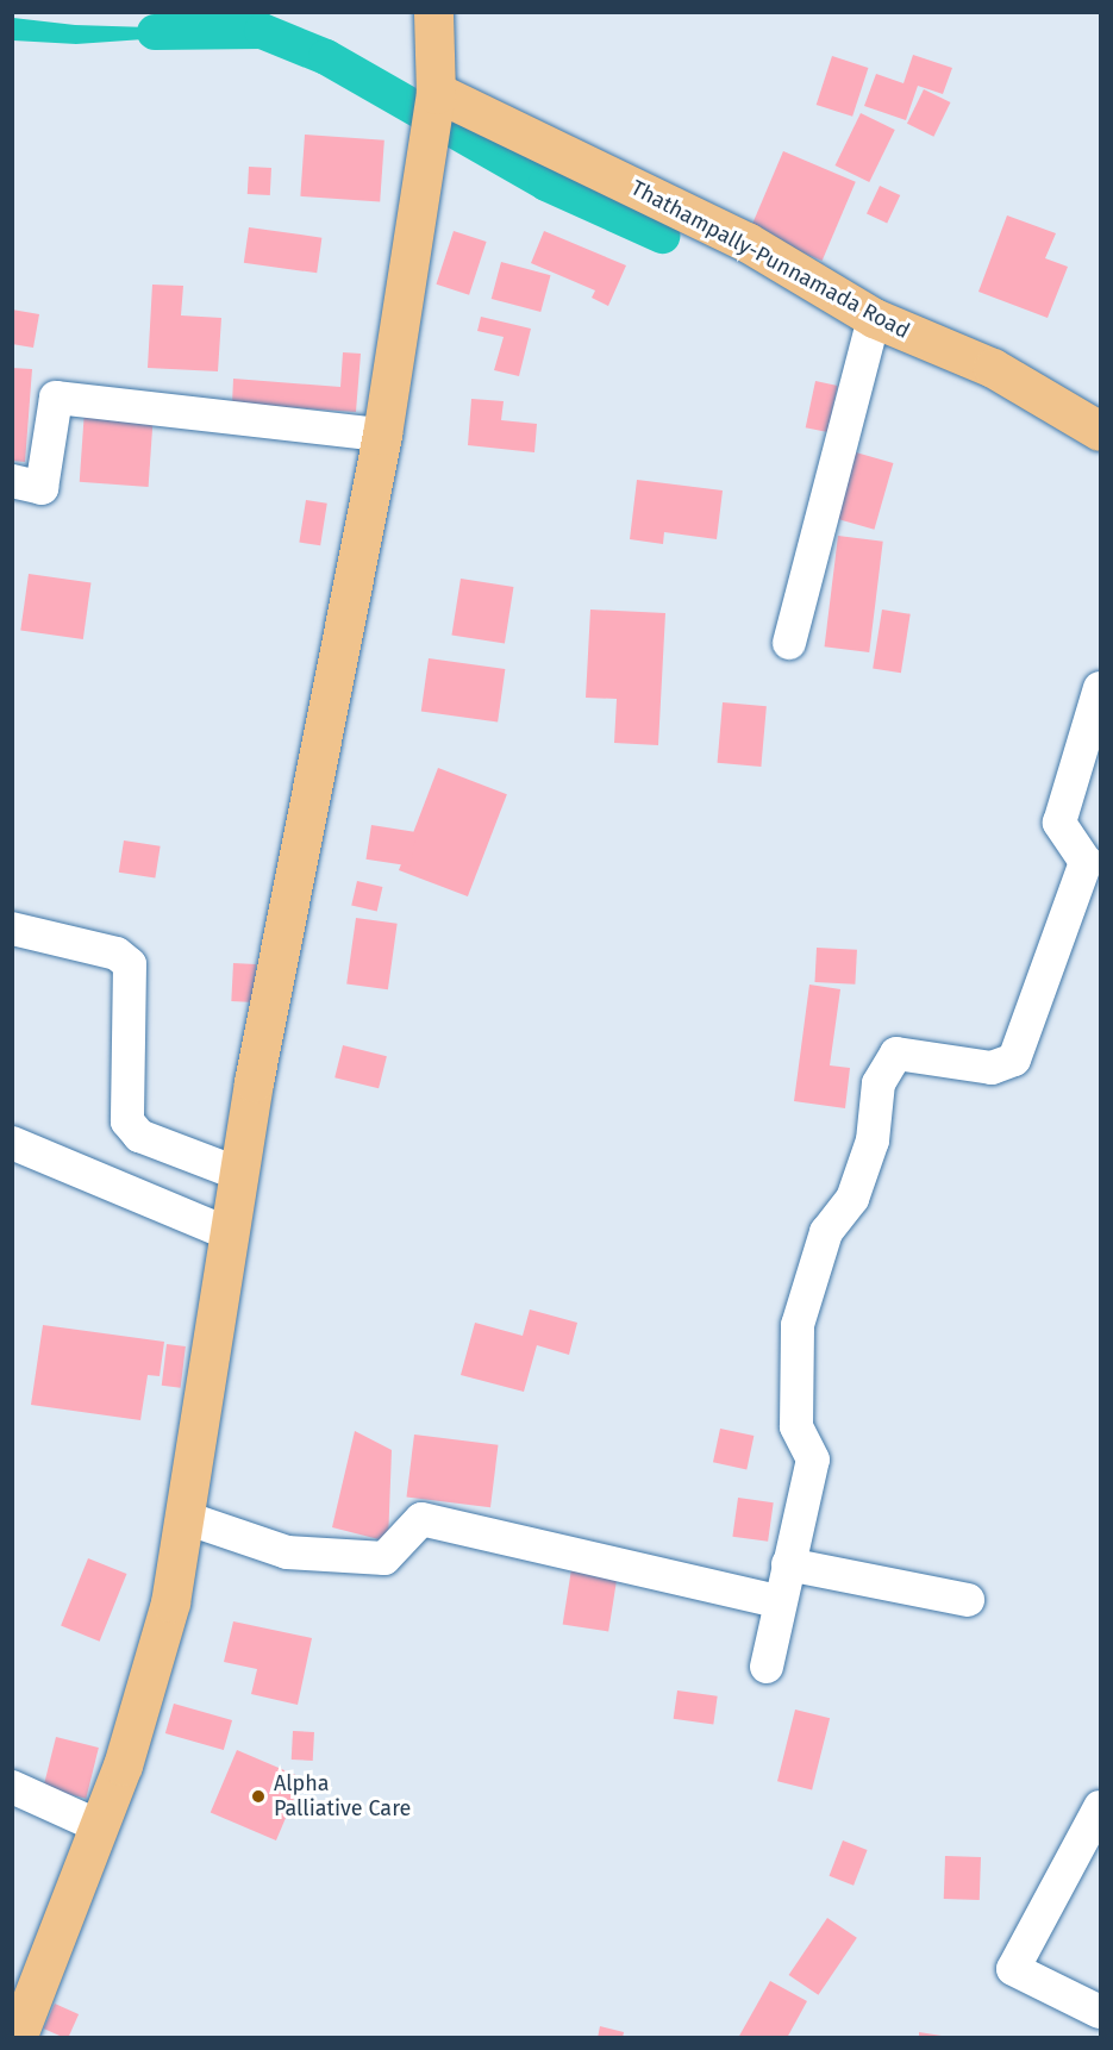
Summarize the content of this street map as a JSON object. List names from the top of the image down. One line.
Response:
{"streets":{"main road":["Thathampally-Punnamada Road"]},"places":["Alpha Palliative Care"]}
